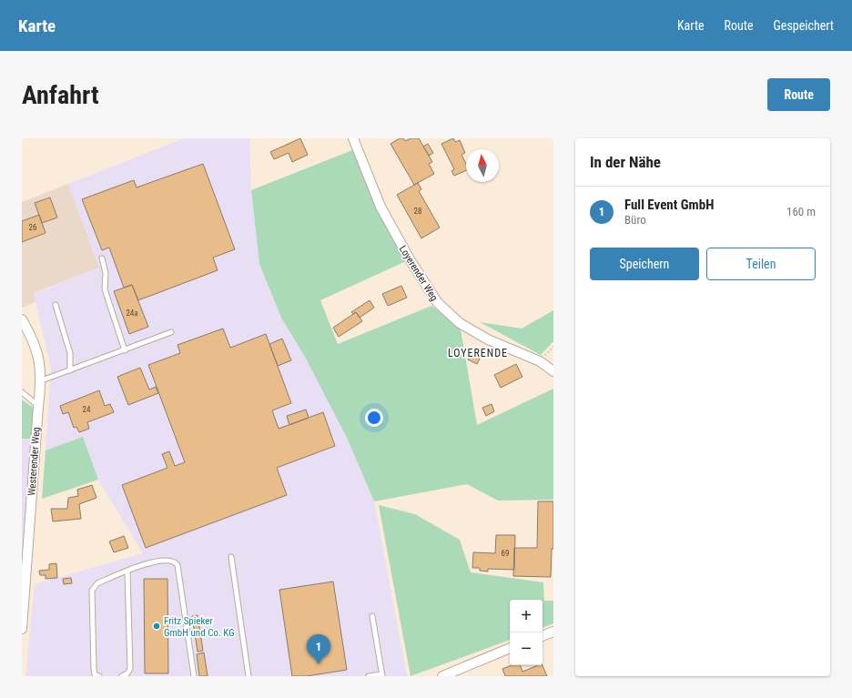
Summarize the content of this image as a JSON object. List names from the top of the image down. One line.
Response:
{"streets":{"street":["Loyerender Weg","Westerender Weg"]},"districts":["LOYERENDE"],"places":["Fritz Spieker GmbH und Co. KG"],"house_numbers":["28","26","24a","24","69"],"north":"top","page":{"header":"Karte","nav":["Karte","Route","Gespeichert"],"buttons":["Route",["Speichern","Teilen"]],"title":"Anfahrt","heading":"In der Nähe","list":[{"mark":"1","name":"Full Event GmbH","note":"Büro","value":"160 m"}],"map_buttons":["+","−"],"pins":"1"}}
